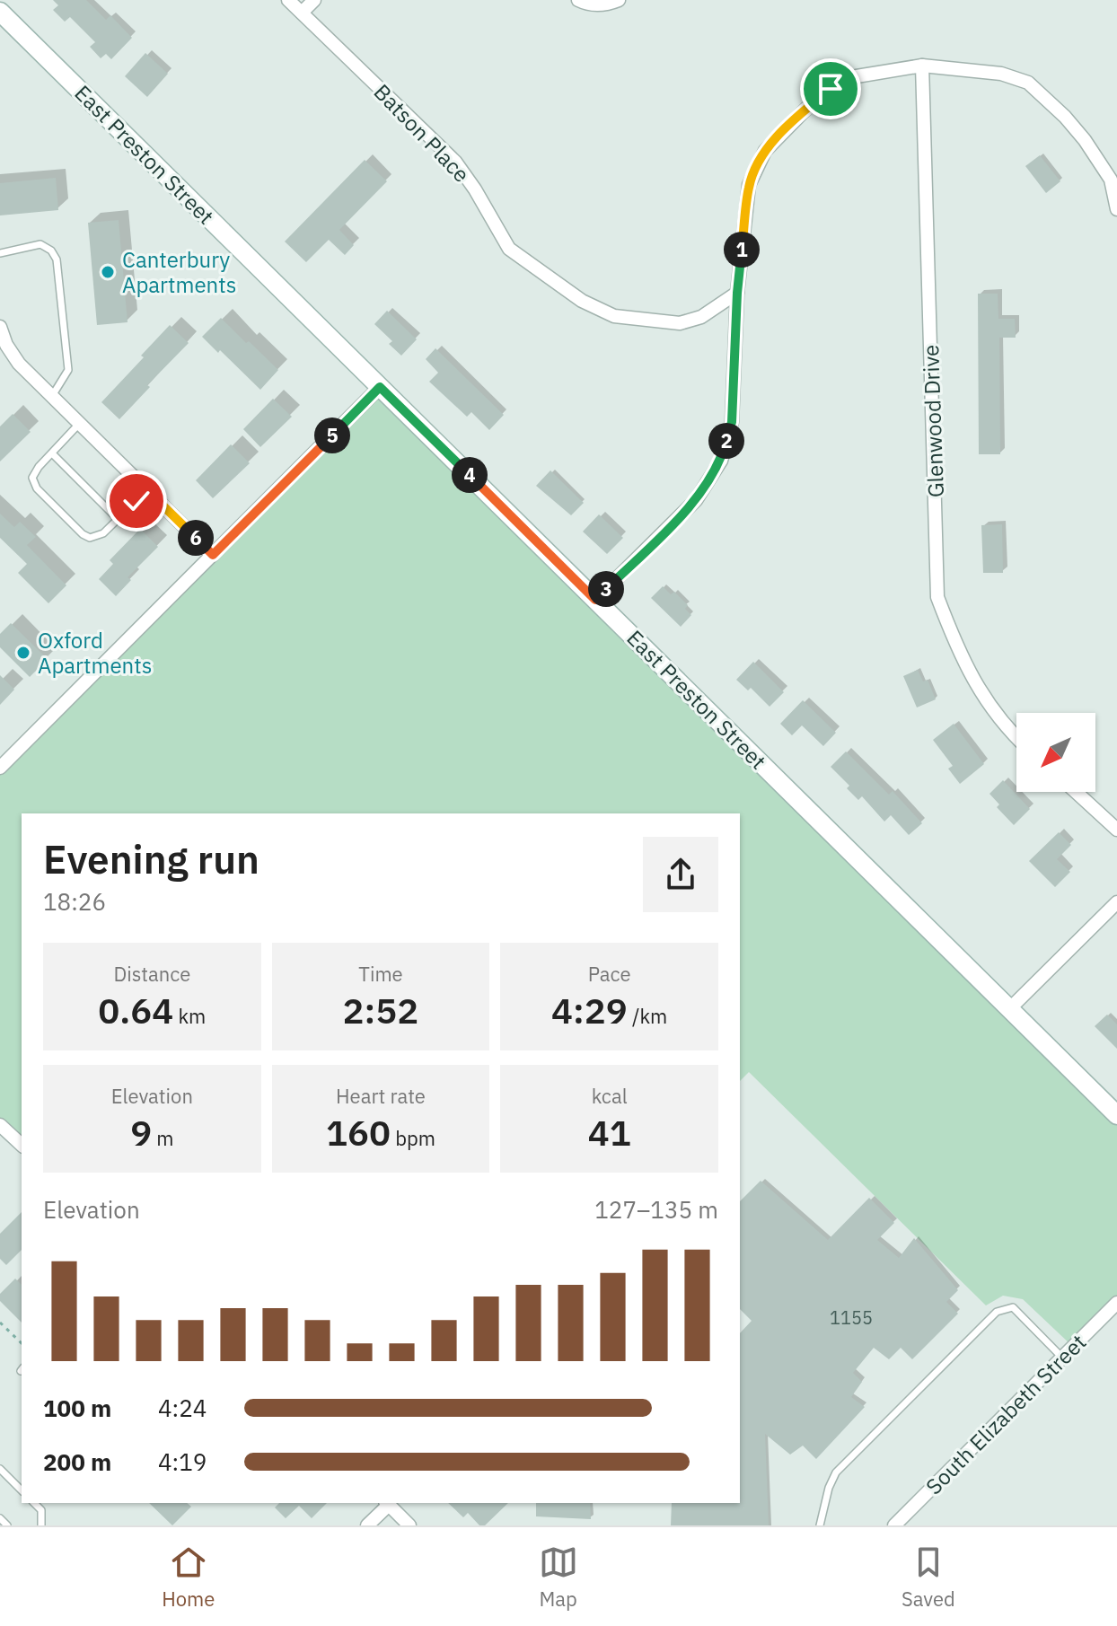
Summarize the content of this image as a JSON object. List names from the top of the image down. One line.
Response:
{"streets":{"street":["Batson Place","East Preston Street","Glenwood Drive","South Elizabeth Street"]},"places":["Canterbury Apartments","Oxford Apartments"],"house_numbers":["1155"],"north":"bottom left","page":{"pins":["1","5","2","4","6","3"],"heading":["Evening run","18:26"],"stats":[["Distance","0.64 km"],["Time","2:52"],["Pace","4:29 /km"],["Elevation","9 m"],["Heart rate","160 bpm"],["kcal","41"]],"chart":["Elevation","127–135 m"],"list":[{"name":"100 m","note":"4:24"},{"name":"200 m","note":"4:19"}],"tabs":["Home","Map","Saved"]}}
